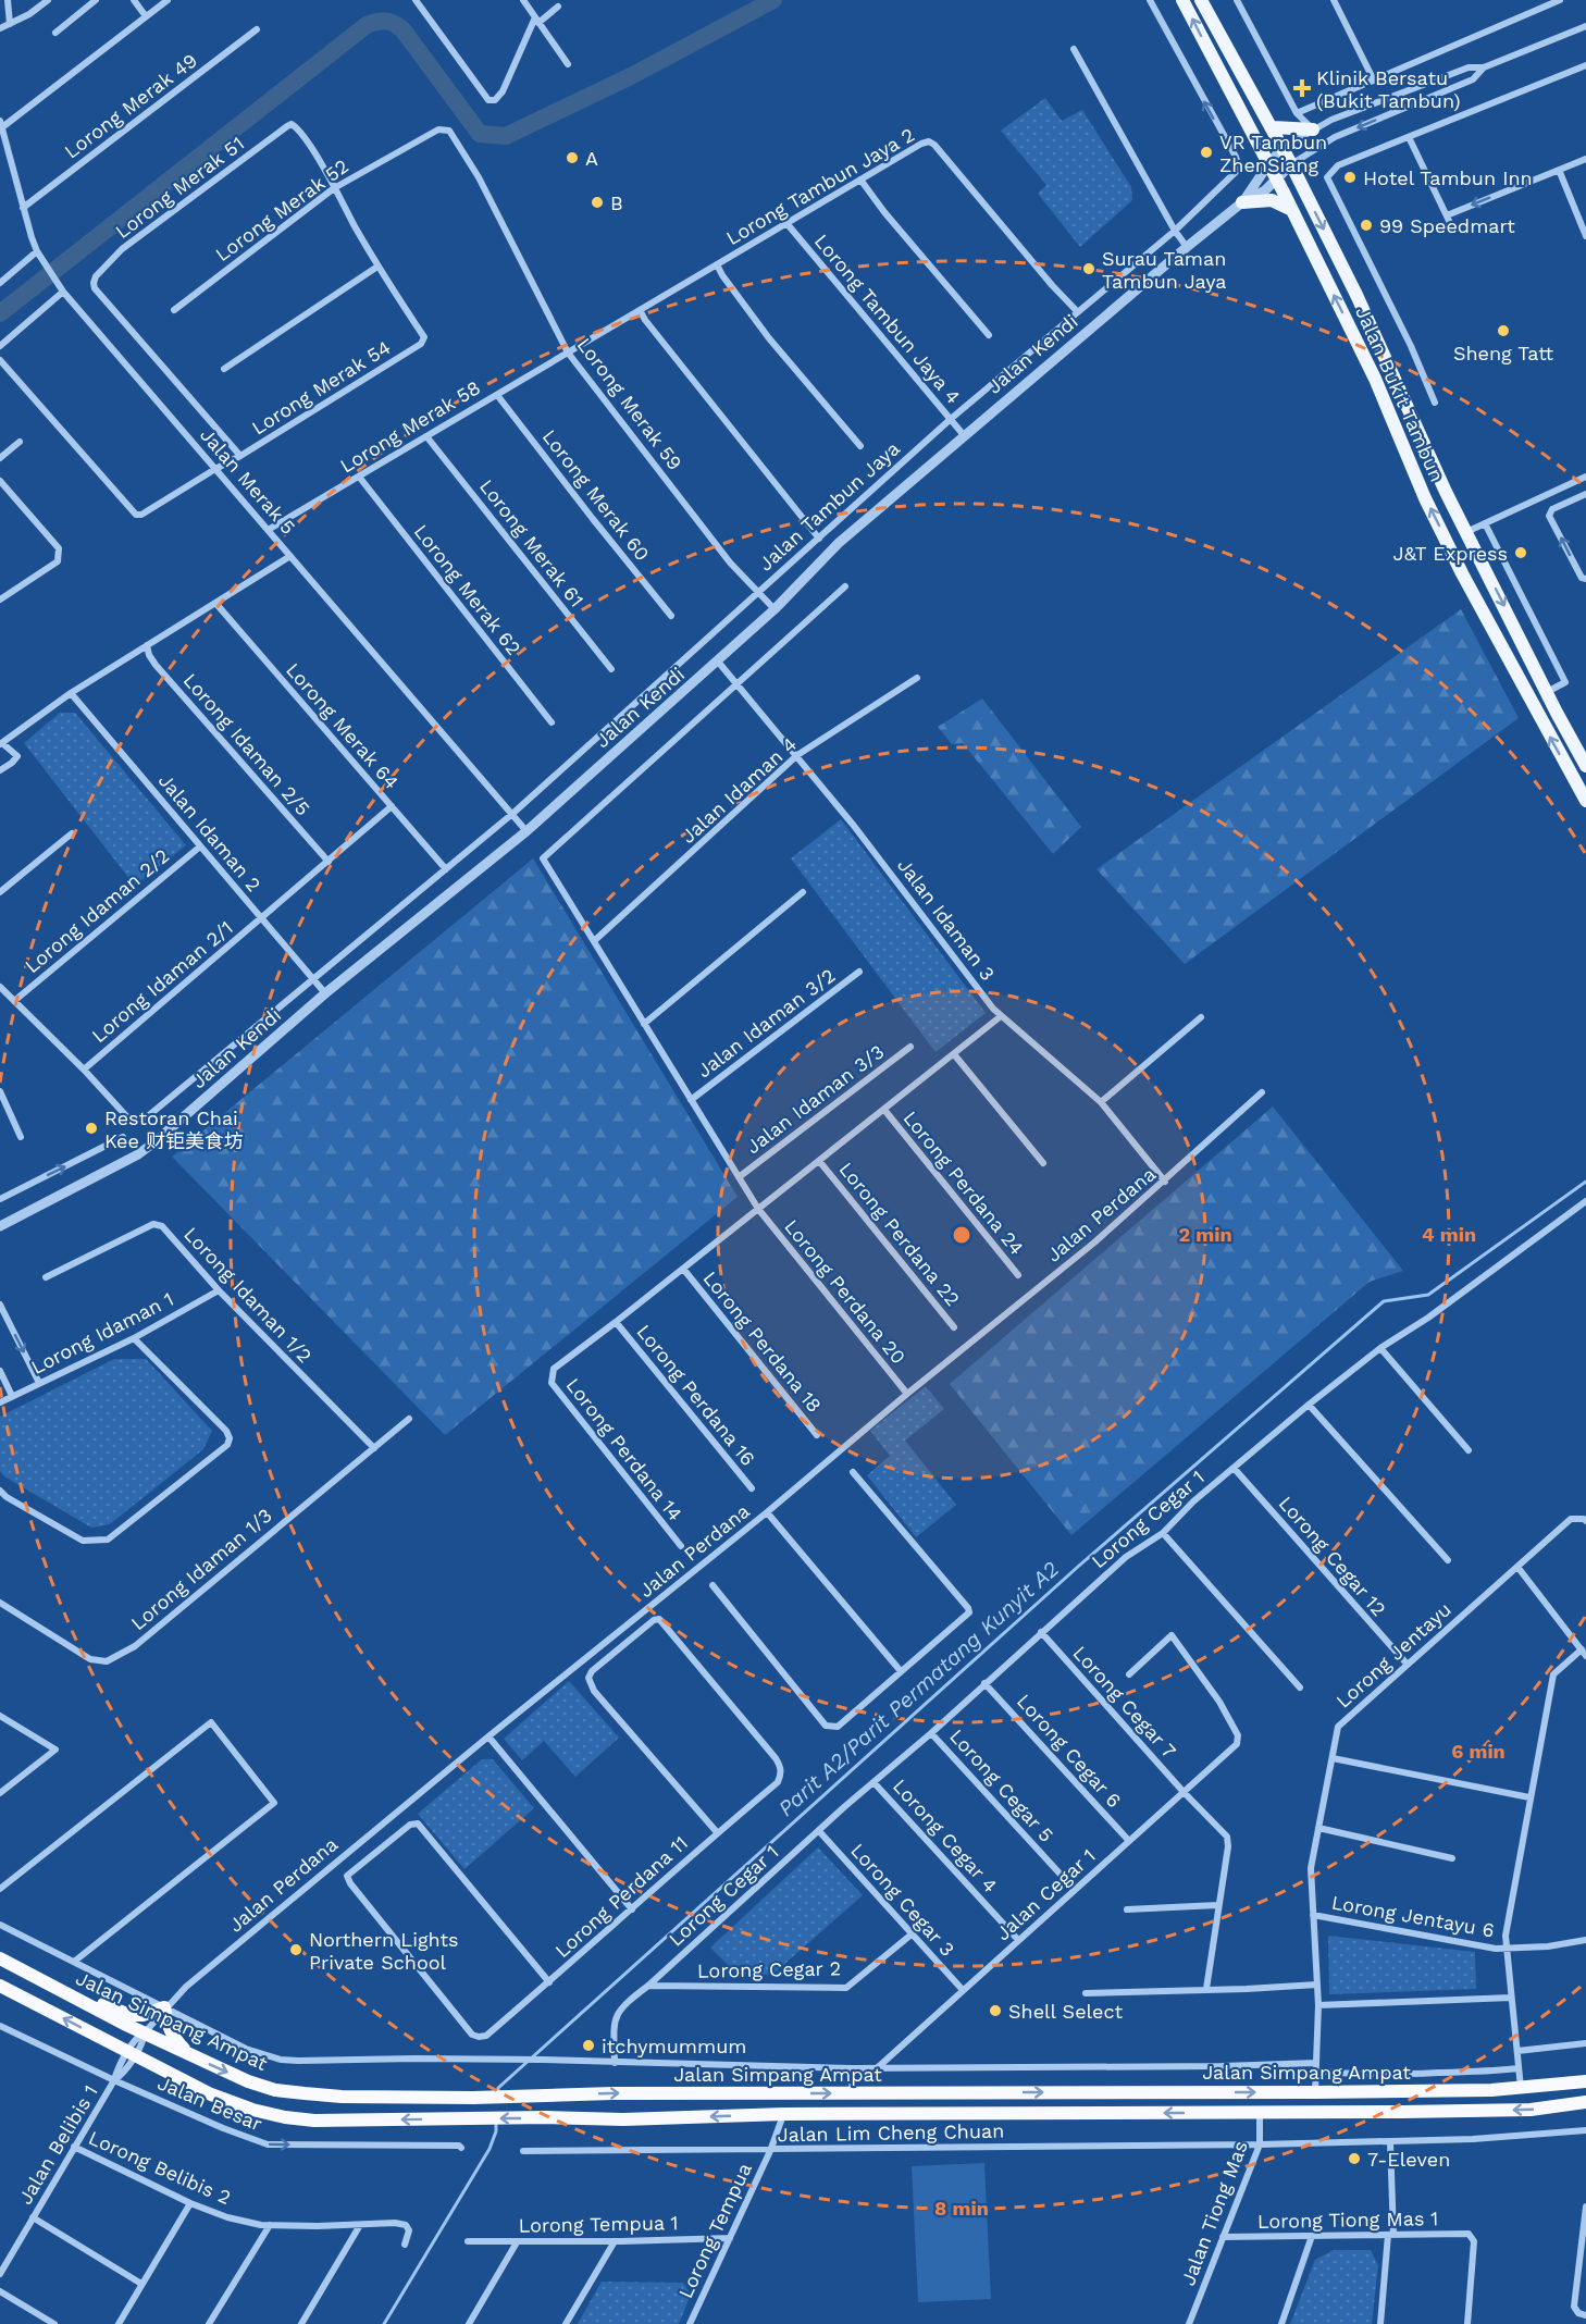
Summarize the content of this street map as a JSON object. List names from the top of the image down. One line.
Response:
{"streets":{"highway":["Jalan Simpang Ampat"],"main road":["Jalan Bukit Tambun"],"street":["Lorong Merak 49","Lorong Tambun Jaya 2","Lorong Merak 51","Lorong Merak 52","Lorong Tambun Jaya 4","Jalan Kendi","Lorong Merak 54","Lorong Merak 59","Lorong Merak 58","Jalan Merak 5","Lorong Merak 60","Jalan Tambun Jaya","Lorong Merak 61","Lorong Merak 62","Lorong Merak 64","Lorong Idaman 2/5","Jalan Idaman 4","Jalan Idaman 2","Lorong Idaman 2/2","Jalan Idaman 3","Lorong Idaman 2/1","Jalan Idaman 3/2","Jalan Idaman 3/3","Lorong Perdana 24","Jalan Perdana","Lorong Perdana 22","Lorong Perdana 20","Lorong Idaman 1/2","Lorong Idaman 1","Lorong Perdana 18","Lorong Perdana 16","Lorong Perdana 14","Lorong Cegar 1","Lorong Cegar 12","Lorong Idaman 1/3","Lorong Jentayu","Lorong Cegar 7","Lorong Cegar 6","Lorong Cegar 5","Lorong Cegar 4","Jalan Cegar 1","Lorong Perdana 11","Lorong Cegar 3","Lorong Jentayu 6","Lorong Cegar 2","Jalan Besar","Jalan Lim Cheng Chuan","Jalan Belibis 1","Lorong Belibis 2","Jalan Tiong Mas","Lorong Tiong Mas 1","Lorong Tempua 1","Lorong Tempua"]},"crossings":[["Lorong Merak 49","Jalan Merak 5"],["Lorong Tambun Jaya 2","Lorong Tambun Jaya 4"],["Lorong Tambun Jaya 2","Lorong Merak 59"],["Lorong Tambun Jaya 2","Lorong Merak 58"],["Lorong Tambun Jaya 2","Jalan Tambun Jaya"],["Lorong Merak 51","Lorong Merak 52"],["Lorong Merak 51","Lorong Merak 54"],["Lorong Merak 52","Lorong Merak 59"],["Lorong Tambun Jaya 4","Jalan Kendi"],["Lorong Tambun Jaya 4","Jalan Tambun Jaya"],["Jalan Kendi","Jalan Bukit Tambun"],["Jalan Kendi","Lorong Merak 59"],["Jalan Kendi","Jalan Merak 5"],["Jalan Kendi","Jalan Tambun Jaya"],["Jalan Kendi","Lorong Merak 64"],["Jalan Kendi","Jalan Idaman 2"],["Jalan Kendi","Jalan Idaman 3"],["Jalan Kendi","Lorong Idaman 2/1"],["Lorong Merak 54","Jalan Merak 5"],["Lorong Merak 59","Lorong Merak 58"],["Lorong Merak 59","Jalan Tambun Jaya"],["Lorong Merak 58","Jalan Merak 5"],["Lorong Merak 58","Lorong Merak 60"],["Lorong Merak 58","Lorong Merak 61"],["Lorong Merak 58","Lorong Merak 62"],["Jalan Merak 5","Jalan Tambun Jaya"],["Lorong Merak 64","Lorong Idaman 2/1"],["Lorong Idaman 2/5","Lorong Idaman 2/1"],["Jalan Idaman 4","Jalan Idaman 3"],["Jalan Idaman 4","Lorong Perdana 20"],["Jalan Idaman 2","Lorong Idaman 2/2"],["Jalan Idaman 2","Lorong Idaman 2/1"],["Jalan Idaman 3","Jalan Perdana"],["Jalan Idaman 3","Lorong Perdana 20"],["Jalan Idaman 3/2","Lorong Perdana 20"],["Jalan Idaman 3/3","Lorong Perdana 20"],["Jalan Perdana","Lorong Perdana 20"],["Jalan Perdana","Jalan Simpang Ampat"],["Jalan Perdana","Jalan Belibis 1"],["Lorong Idaman 1/2","Lorong Idaman 1"],["Lorong Idaman 1/2","Lorong Idaman 1/3"],["Lorong Perdana 16","Lorong Perdana 14"],["Lorong Cegar 1","Lorong Cegar 12"],["Lorong Cegar 1","Lorong Cegar 7"],["Lorong Cegar 1","Lorong Cegar 6"],["Lorong Cegar 1","Lorong Cegar 5"],["Lorong Cegar 1","Lorong Cegar 4"],["Lorong Cegar 1","Lorong Cegar 3"],["Lorong Cegar 1","Lorong Cegar 2"],["Lorong Cegar 1","Jalan Simpang Ampat"],["Lorong Cegar 12","Lorong Jentayu"],["Lorong Jentayu","Lorong Jentayu 6"],["Lorong Jentayu","Jalan Simpang Ampat"],["Lorong Cegar 7","Jalan Cegar 1"],["Lorong Cegar 6","Jalan Cegar 1"],["Lorong Cegar 5","Jalan Cegar 1"],["Lorong Cegar 4","Jalan Cegar 1"],["Jalan Cegar 1","Lorong Cegar 3"],["Jalan Cegar 1","Jalan Simpang Ampat"],["Lorong Cegar 3","Lorong Cegar 2"],["Jalan Simpang Ampat","Jalan Belibis 1"],["Jalan Simpang Ampat","Jalan Tiong Mas"],["Jalan Simpang Ampat","Lorong Tempua"],["Jalan Besar","Jalan Belibis 1"],["Jalan Lim Cheng Chuan","Jalan Tiong Mas"],["Jalan Lim Cheng Chuan","Lorong Tempua"],["Jalan Belibis 1","Lorong Belibis 2"],["Jalan Tiong Mas","Lorong Tiong Mas 1"],["Lorong Tempua 1","Lorong Tempua"]],"one_way":["Jalan Besar"],"water":["Parit A2/Parit Permatang Kunyit A2"],"places":{"health":["Klinik Bersatu (Bukit Tambun)"],"other":["VR Tambun ZhenSiang","A","Hotel Tambun Inn","B","99 Speedmart","Surau Taman Tambun Jaya","Sheng Tatt","J&T Express","Restoran Chai Kee 财钜美食坊","Northern Lights Private School","Shell Select","itchymummum","7-Eleven"]},"rings":["2 min","4 min","6 min","8 min"]}
